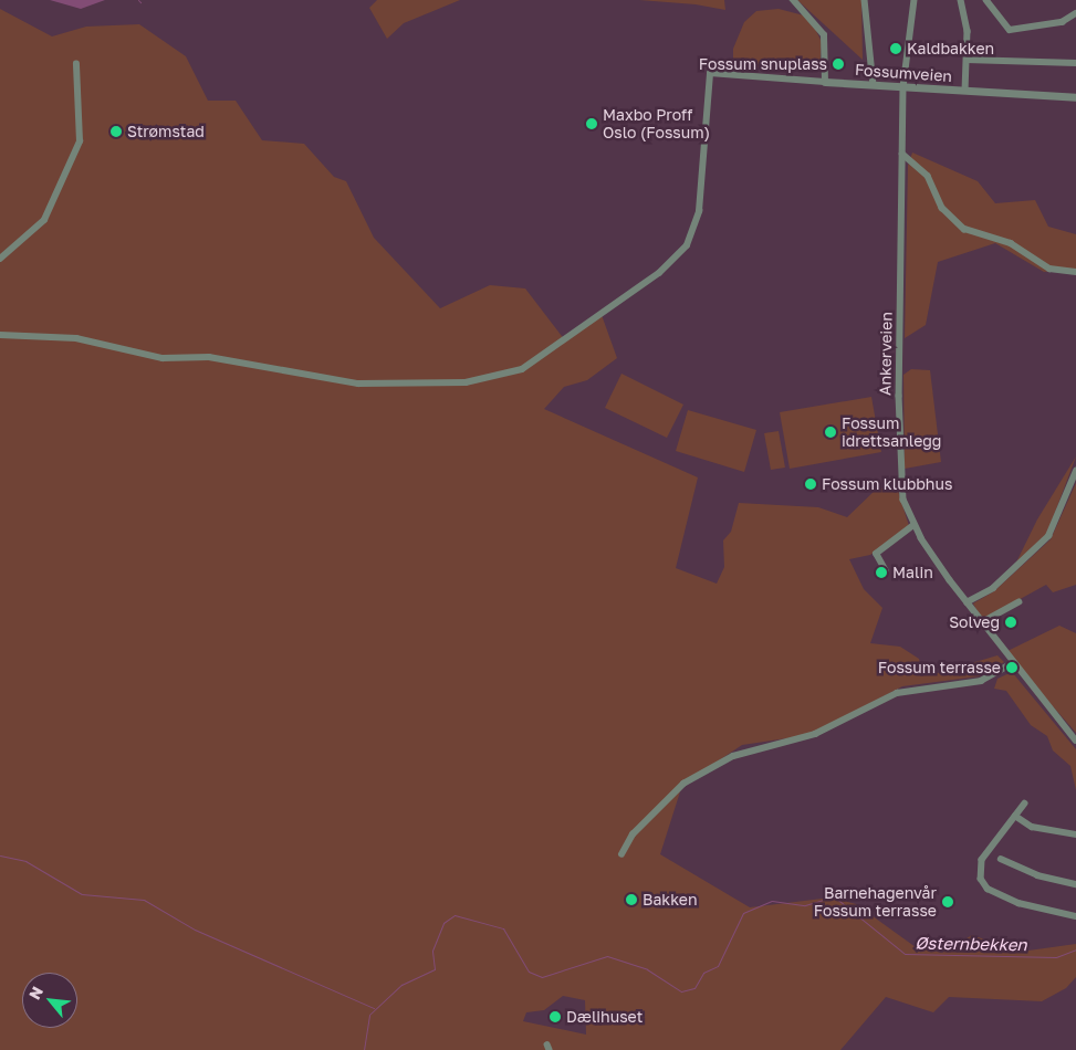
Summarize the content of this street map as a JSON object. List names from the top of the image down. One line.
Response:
{"streets":{"street":["Fossumveien","Ankerveien"]},"crossings":[["Fossumveien","Ankerveien"]],"water":["Østernbekken"],"places":["Kaldbakken","Fossum snuplass","Maxbo Proff Oslo (Fossum)","Strømstad","Fossum idrettsanlegg","Fossum klubbhus","Malin","Solveg","Fossum terrasse","Bakken","Barnehagenvår Fossum terrasse","Dælihuset"],"north":"top left"}
